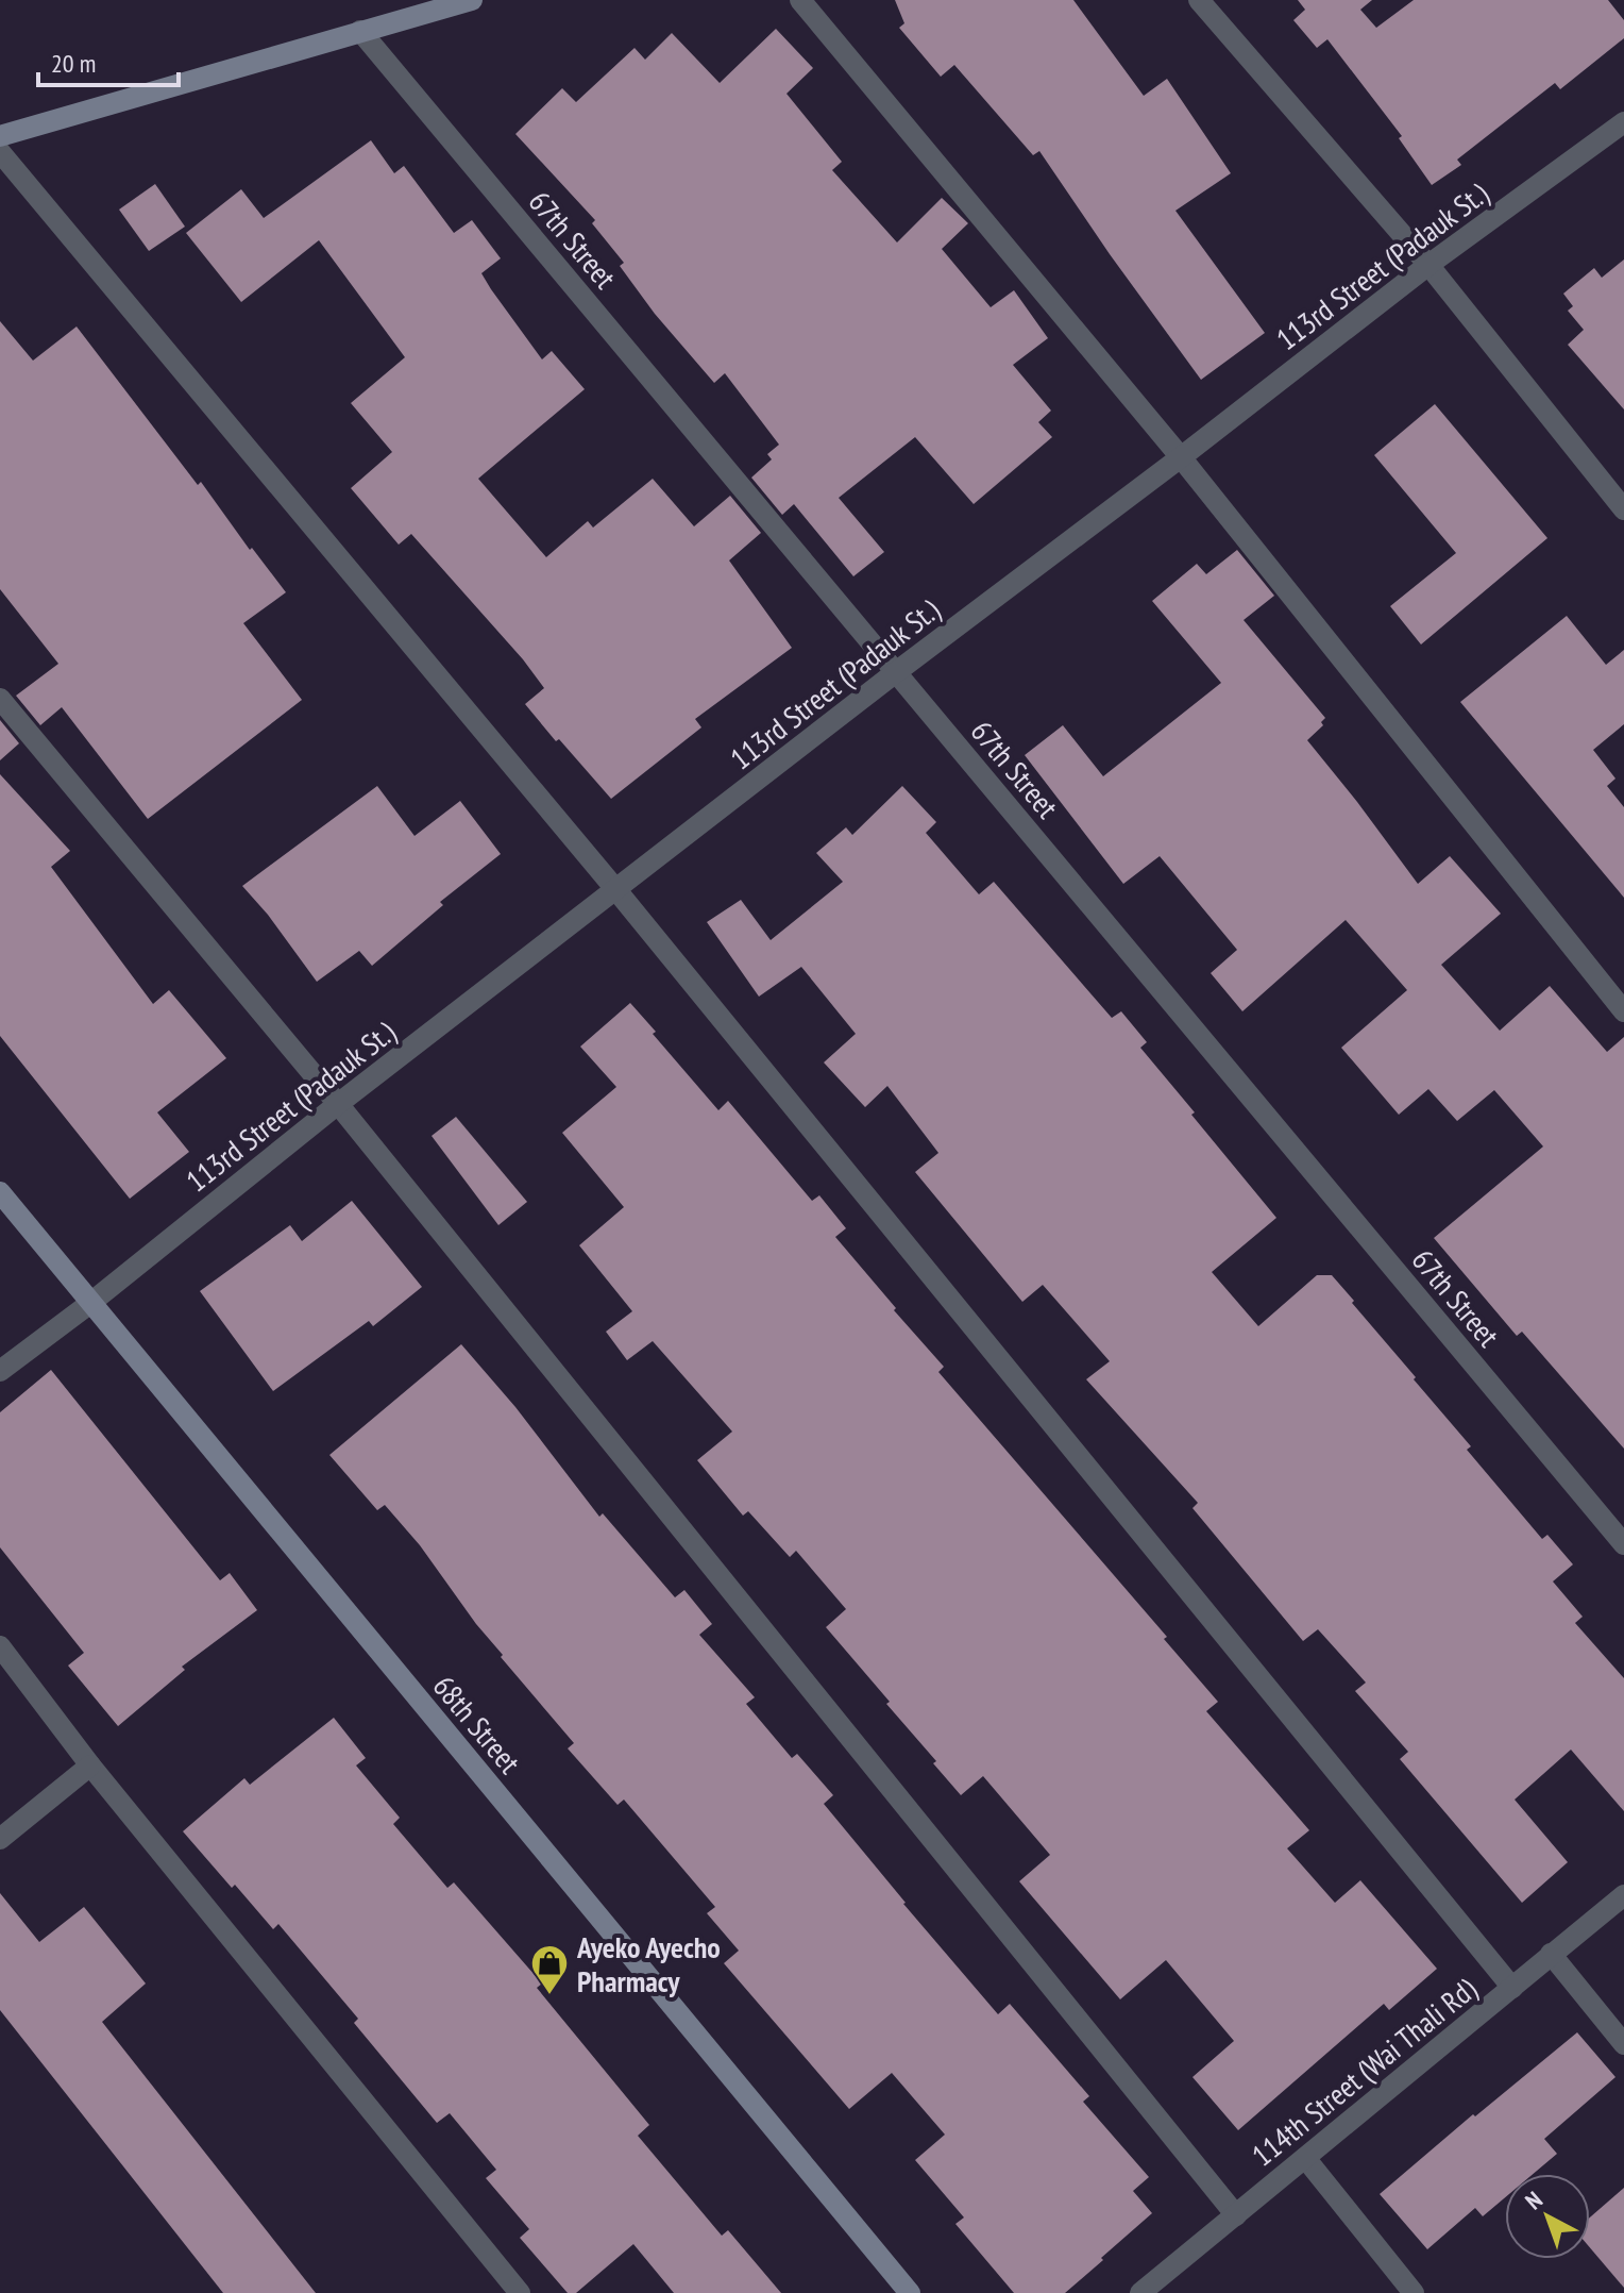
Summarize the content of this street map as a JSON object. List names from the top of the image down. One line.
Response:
{"streets":{"main road":["68th Street"],"street":["67th Street","113rd Street (Padauk St.)","114th Street (Wai Thali Rd)"]},"crossings":[["67th Street","113rd Street (Padauk St.)"],["113rd Street (Padauk St.)","68th Street"]],"places":{"shop":["Ayeko Ayecho Pharmacy"]},"scale_bar":"20 m","north":"top left"}
